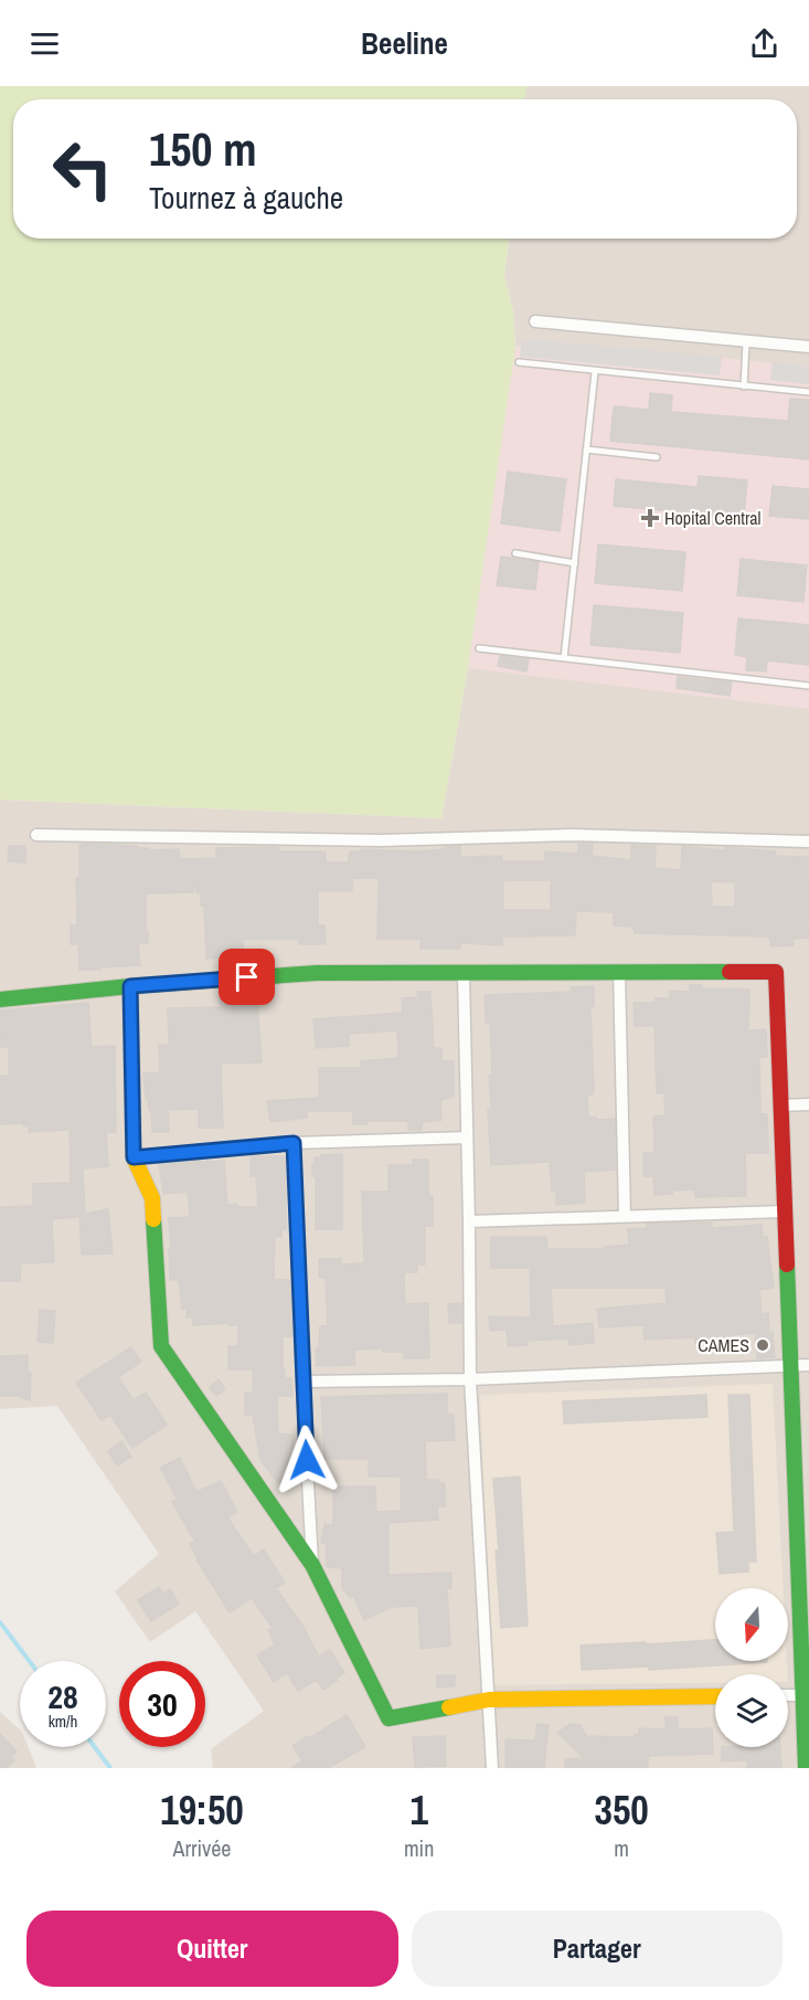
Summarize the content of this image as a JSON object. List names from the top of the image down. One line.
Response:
{"places":{"health":["Hopital Central"],"other":["CAMES"]},"north":"bottom","page":{"header":"Beeline","turn":["150 m","Tournez à gauche"],"speed":"28 km/h","limit":"30","eta":["19:50","Arrivée","1","min","350","m"],"buttons":["Quitter","Partager"]}}
